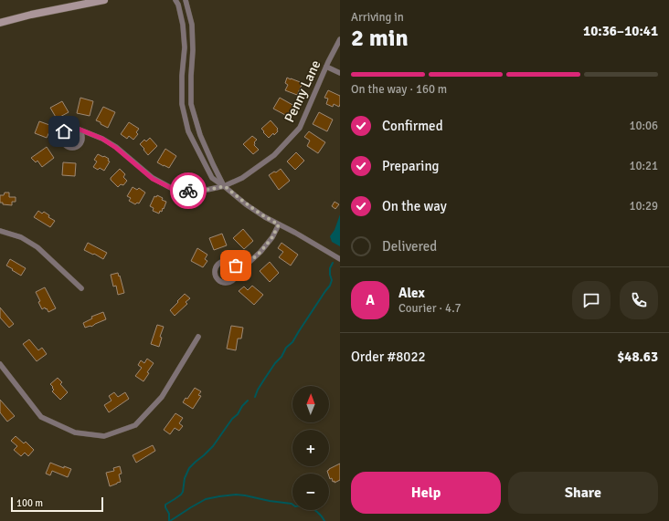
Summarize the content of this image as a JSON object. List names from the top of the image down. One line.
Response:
{"streets":{"street":["Penny Lane"]},"scale_bar":"100 m","north":"top","page":{"heading":["2 min","Arriving in","10:36–10:41"],"panel":["Alex","Courier · 4.7","Order #8022","$48.63"],"bar":"On the way · 160 m","list":[["Confirmed","10:06"],["Preparing","10:21"],["On the way","10:29"],"Delivered"],"round":"A","map_buttons":["+","−"],"buttons":["Help","Share"],"scale":"100 m"}}
